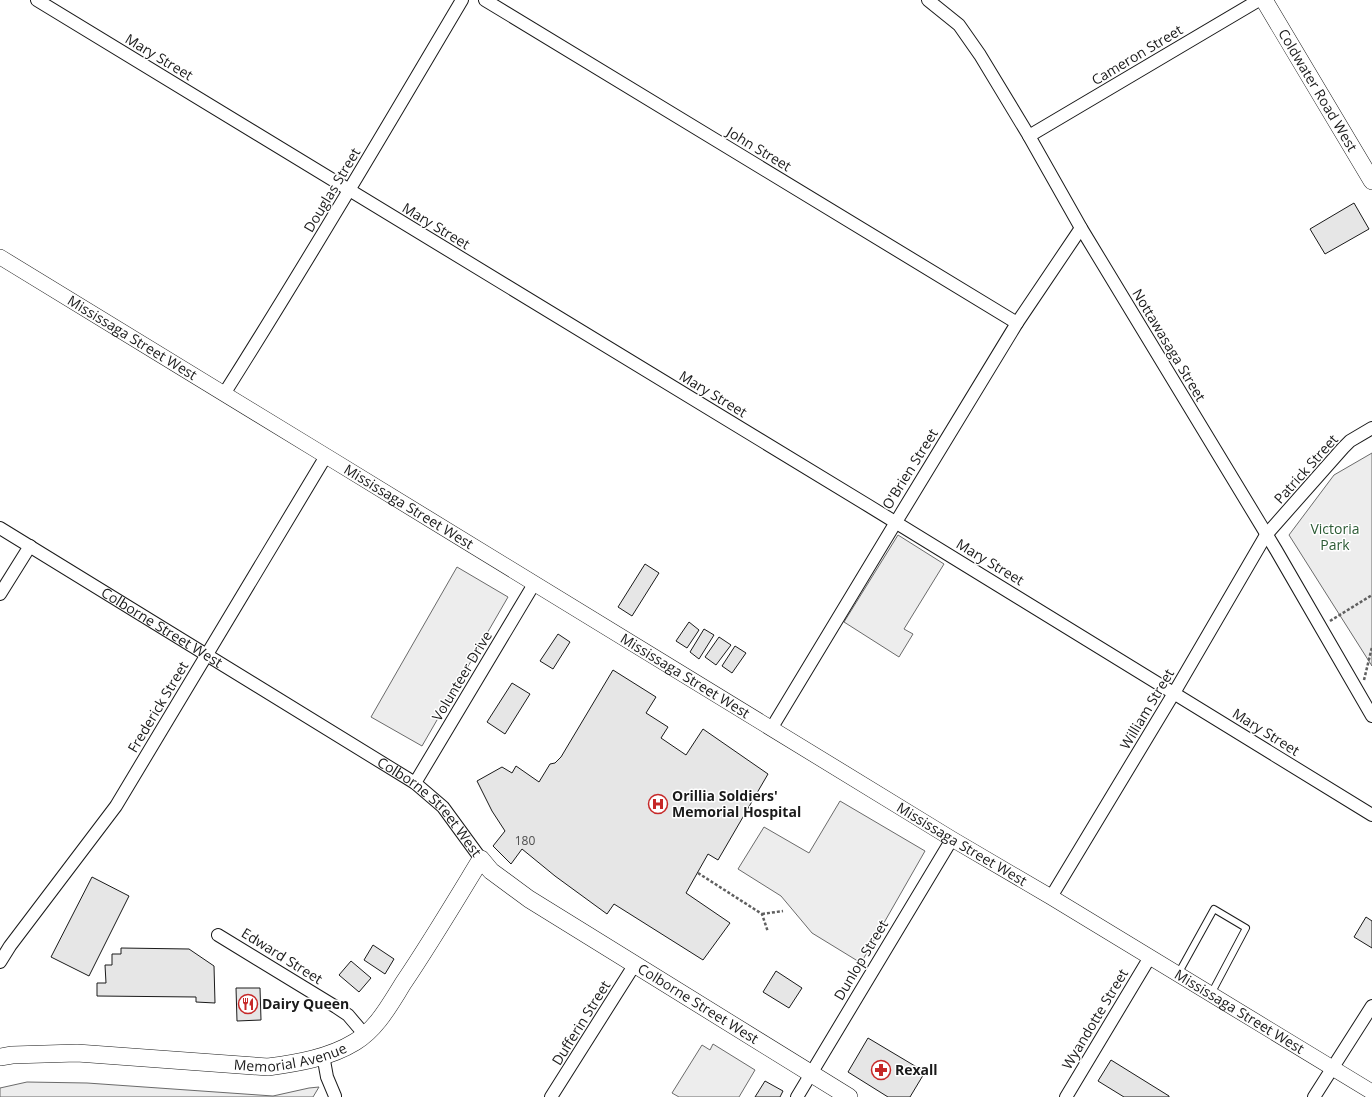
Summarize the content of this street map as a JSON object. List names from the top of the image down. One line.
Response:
{"streets":{"main road":["Coldwater Road West","Colborne Street West","Memorial Avenue"],"street":["Cameron Street","Mary Street","John Street","Douglas Street","Mississaga Street West","Nottawasaga Street","O'Brien Street","Patrick Street","Volunteer Drive","Frederick Street","William Street","Edward Street","Dunlop Street","Wyandotte Street","Dufferin Street"]},"crossings":[["Cameron Street","Nottawasaga Street"],["Mary Street","Douglas Street"],["Mary Street","O'Brien Street"],["Mary Street","William Street"],["John Street","O'Brien Street"],["Douglas Street","Mississaga Street West"],["Mississaga Street West","O'Brien Street"],["Mississaga Street West","Volunteer Drive"],["Mississaga Street West","Frederick Street"],["Mississaga Street West","William Street"],["Mississaga Street West","Dunlop Street"],["Mississaga Street West","Wyandotte Street"],["Nottawasaga Street","O'Brien Street"],["Nottawasaga Street","Patrick Street"],["Nottawasaga Street","William Street"],["Patrick Street","William Street"],["Colborne Street West","Volunteer Drive"],["Colborne Street West","Frederick Street"],["Colborne Street West","Dunlop Street"],["Colborne Street West","Dufferin Street"],["Colborne Street West","Memorial Avenue"],["Edward Street","Memorial Avenue"]],"parks":["Victoria Park"],"places":{"hospital":["Orillia Soldiers' Memorial Hospital"],"restaurant":["Dairy Queen"],"pharmacy":["Rexall"]},"house_numbers":["180"]}
